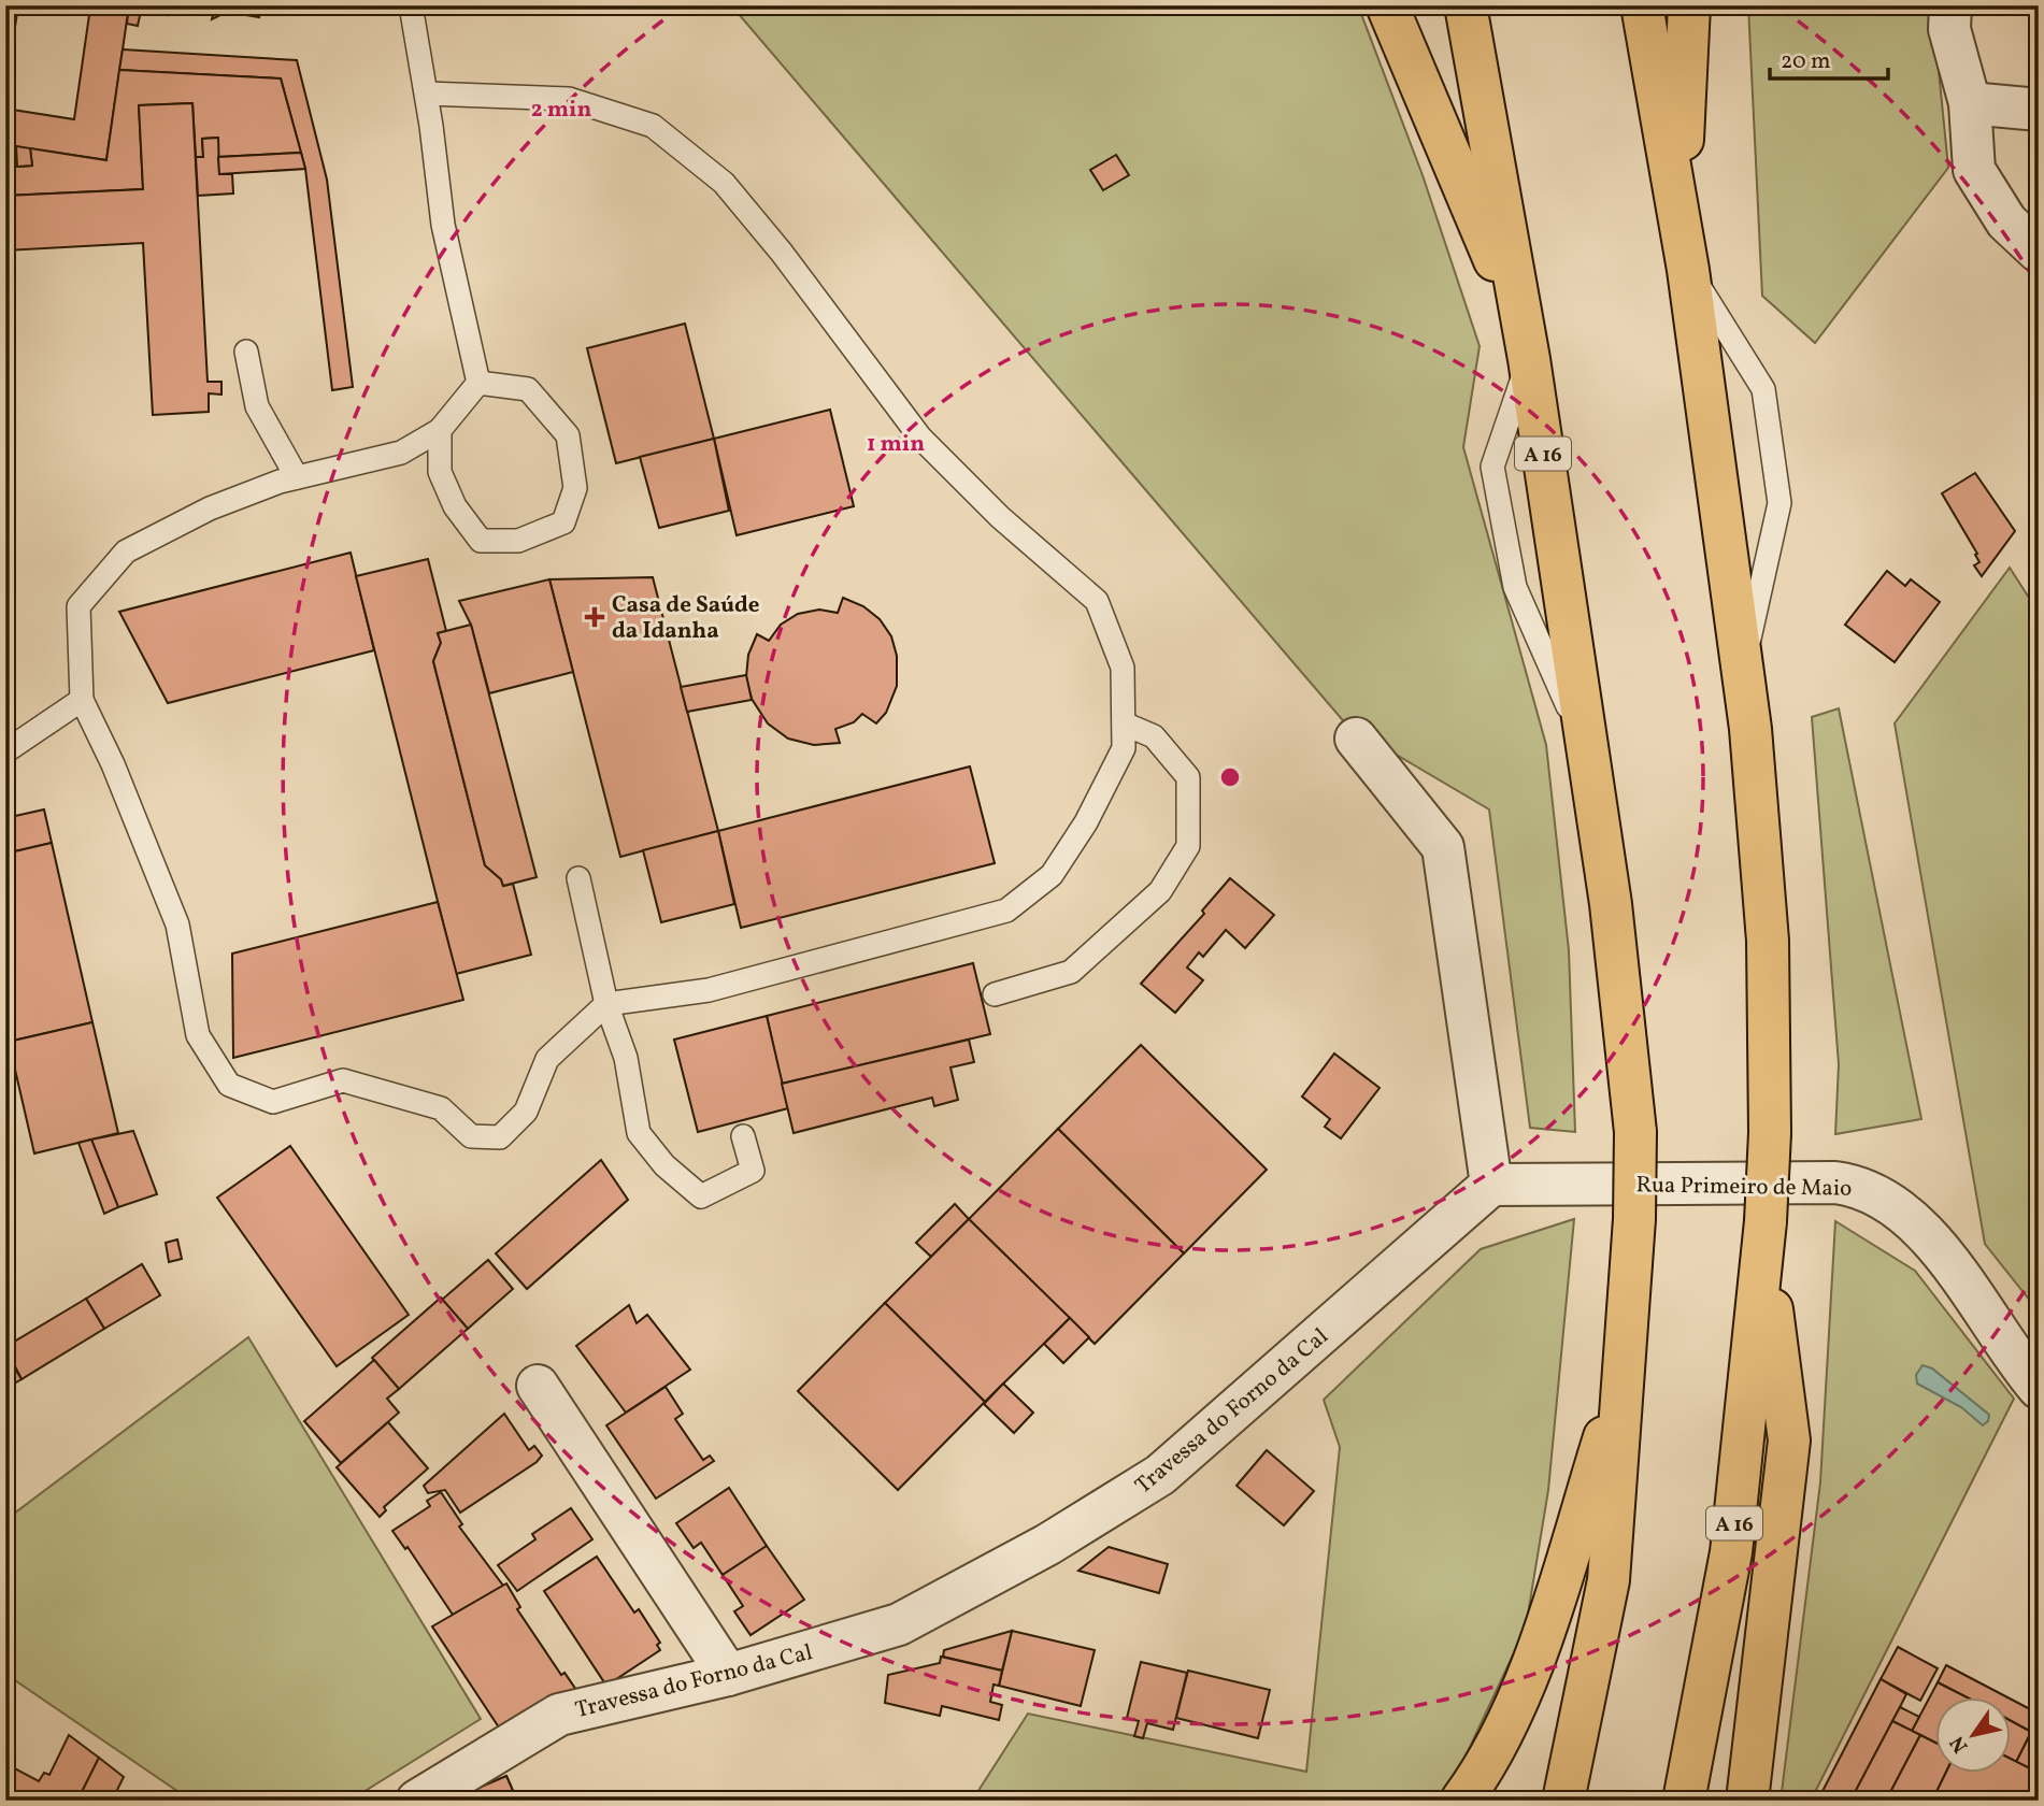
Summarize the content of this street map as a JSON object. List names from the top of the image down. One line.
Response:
{"streets":{"highway":["A 16"],"street":["Rua Primeiro de Maio","Travessa do Forno da Cal"]},"crossings":[["Rua Primeiro de Maio","Travessa do Forno da Cal"]],"places":{"health":["Casa de Saúde da Idanha"]},"scale_bar":"20 m","north":"bottom left","rings":["2 min","1 min"]}
